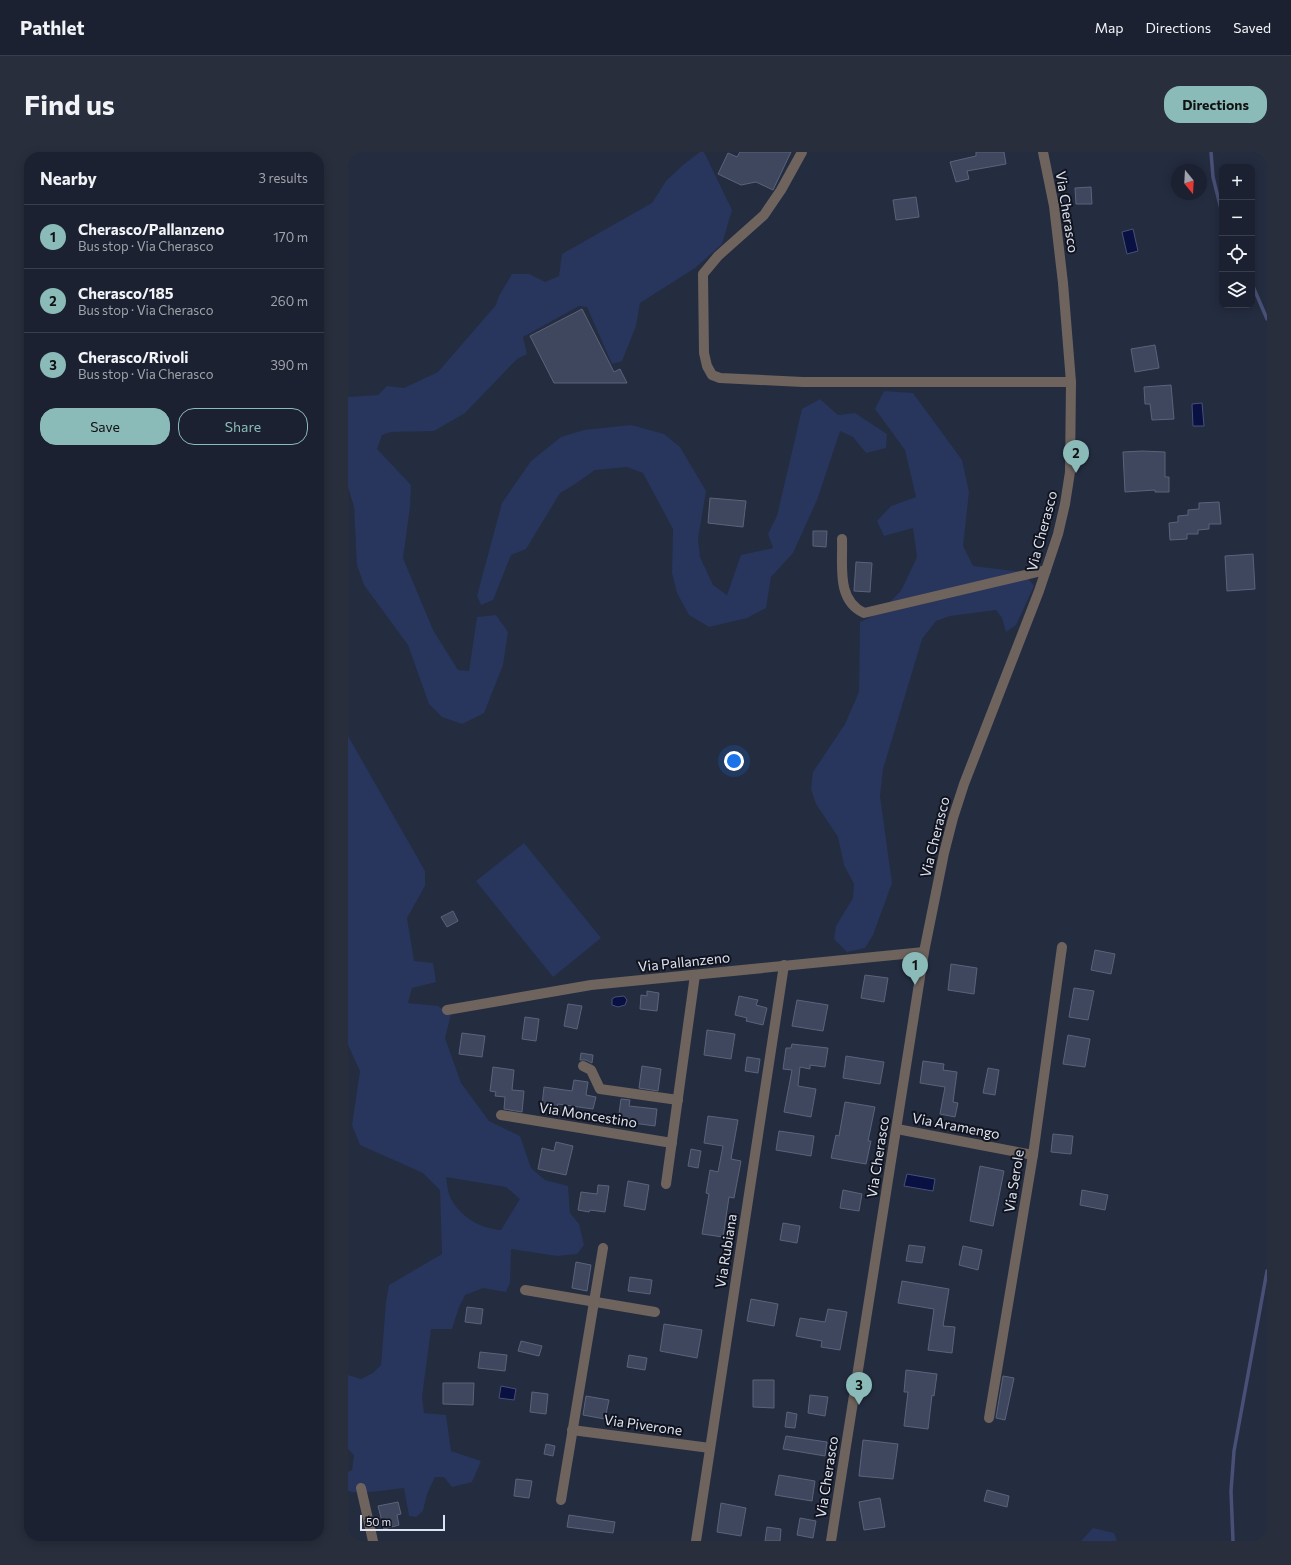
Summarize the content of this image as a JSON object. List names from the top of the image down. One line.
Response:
{"streets":{"street":["Via Cherasco","Via Pallanzeno","Via Moncestino","Via Aramengo","Via Serole","Via Rubiana","Via Piverone"]},"crossings":[["Via Cherasco","Via Pallanzeno"],["Via Cherasco","Via Aramengo"],["Via Pallanzeno","Via Rubiana"],["Via Aramengo","Via Serole"],["Via Rubiana","Via Piverone"]],"scale_bar":"50 m","north":"bottom","page":{"header":"Pathlet","nav":["Map","Directions","Saved"],"buttons":["Directions",["Save","Share"]],"title":"Find us","heading":["Nearby","3 results"],"map_buttons":["+","−"],"list":[{"mark":"1","name":"Cherasco/Pallanzeno","note":"Bus stop · Via Cherasco","value":"170 m"},{"mark":"2","name":"Cherasco/185","note":"Bus stop · Via Cherasco","value":"260 m"},{"mark":"3","name":"Cherasco/Rivoli","note":"Bus stop · Via Cherasco","value":"390 m"}],"pins":["2","1","3"],"scale":"50 m"}}
